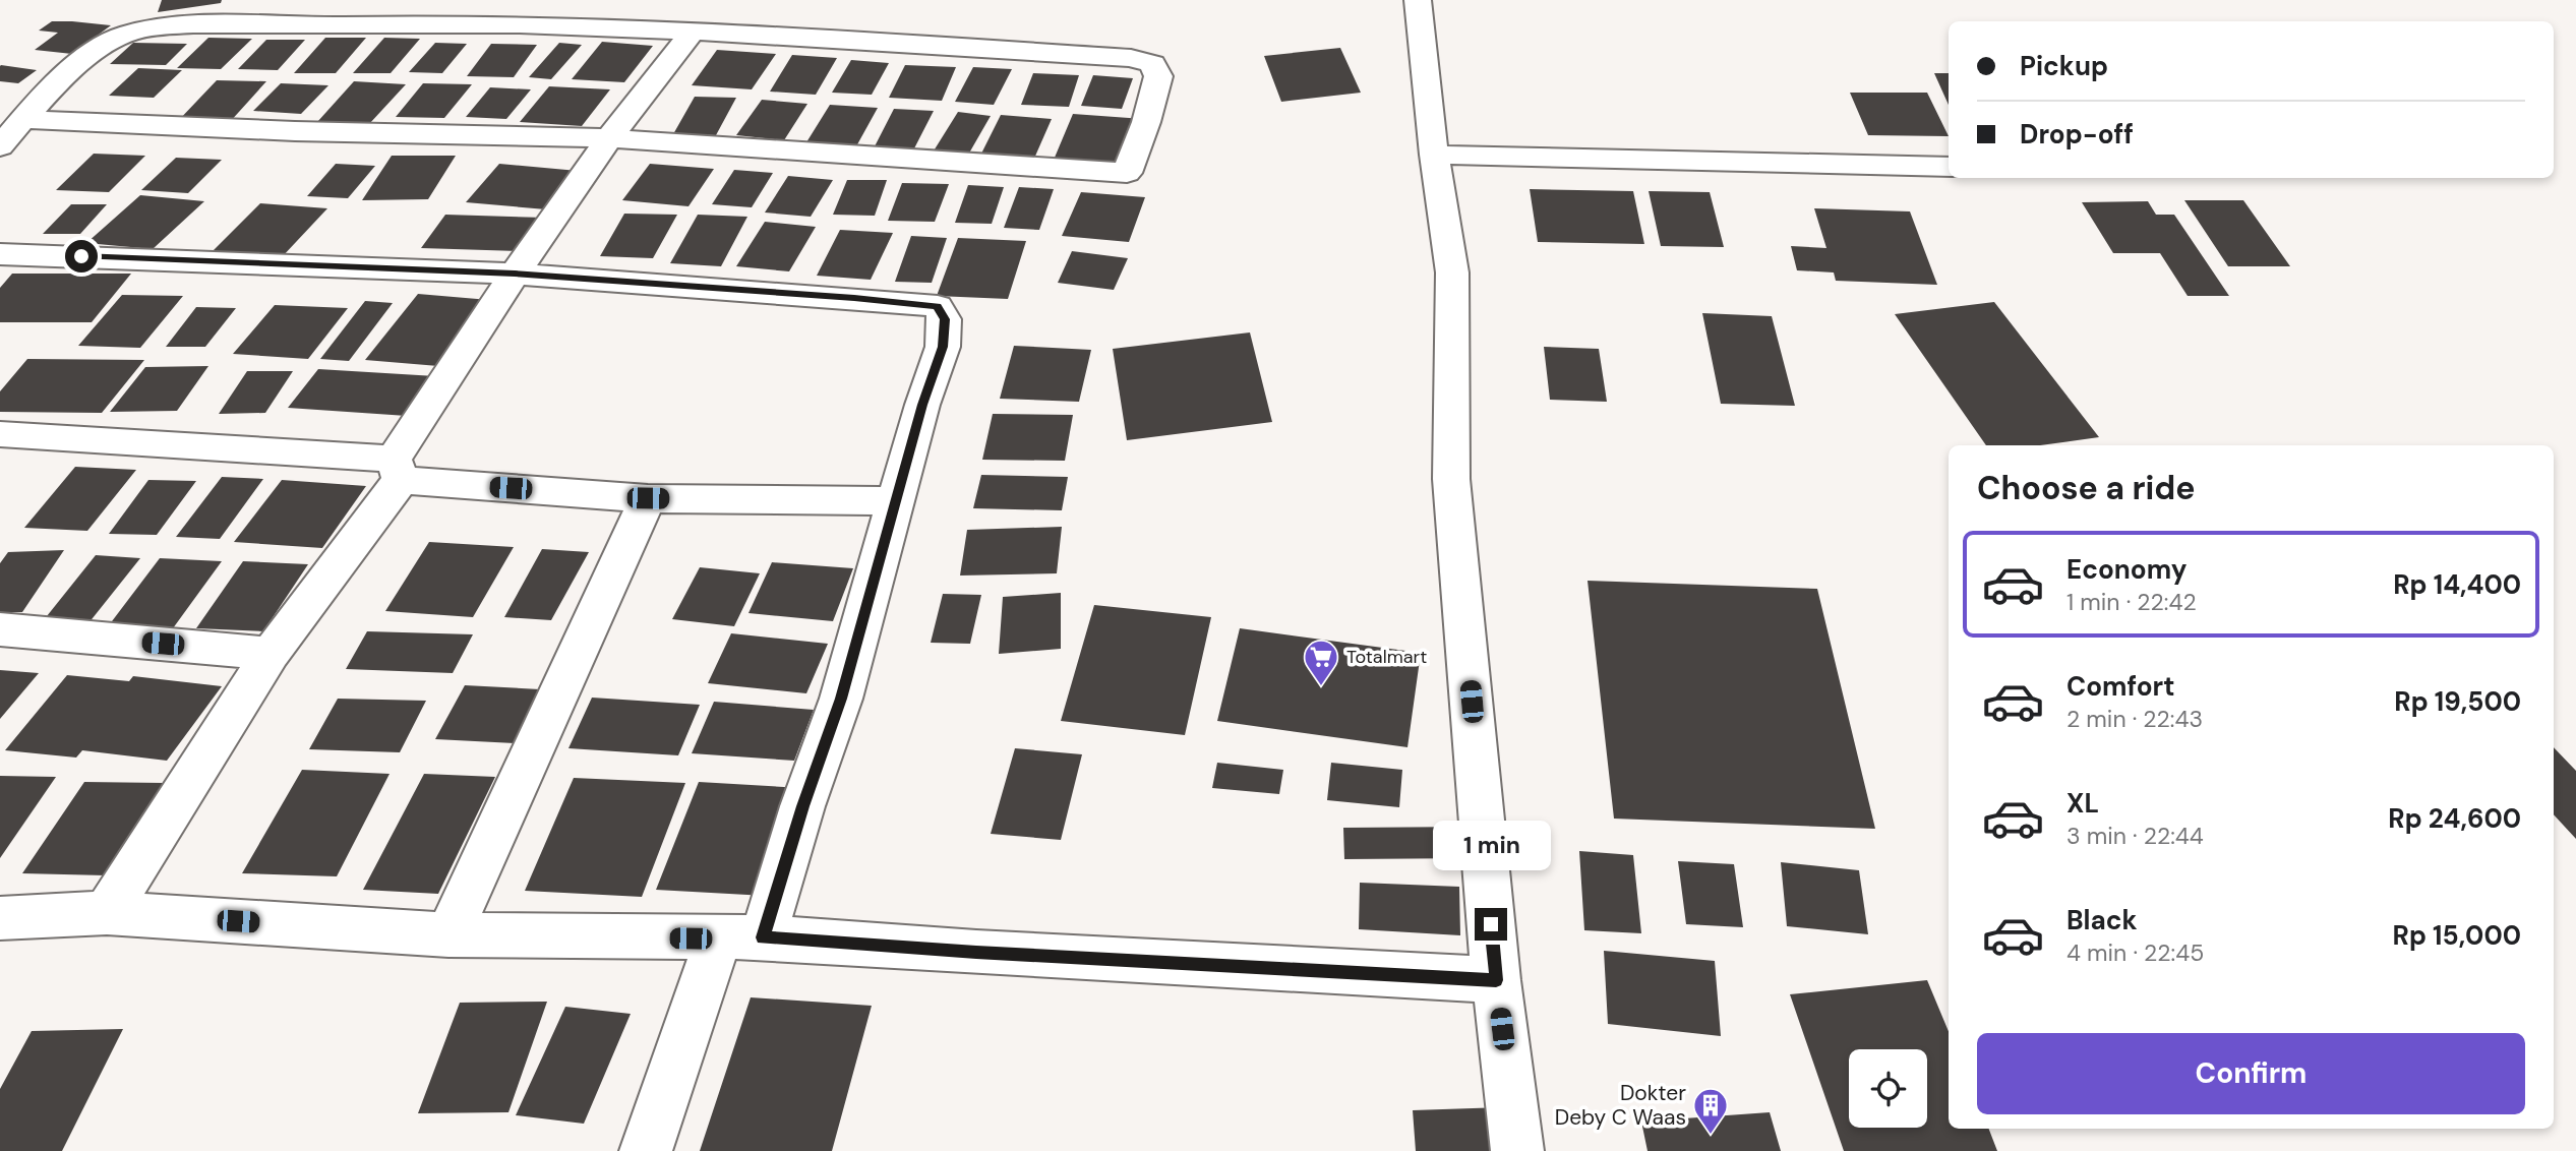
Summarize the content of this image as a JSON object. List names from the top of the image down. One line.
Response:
{"places":{"supermarket":["Totalmart"],"building":["Dokter Deby C Waas"]},"page":{"banner":["Pickup","Drop-off"],"heading":"Choose a ride","list":[{"name":"Economy","note":"1 min · 22:42","value":"Rp 14,400"},{"name":"Comfort","note":"2 min · 22:43","value":"Rp 19,500"},{"name":"XL","note":"3 min · 22:44","value":"Rp 24,600"},{"name":"Black","note":"4 min · 22:45","value":"Rp 15,000"}],"bubble":"1 min","buttons":"Confirm"}}
